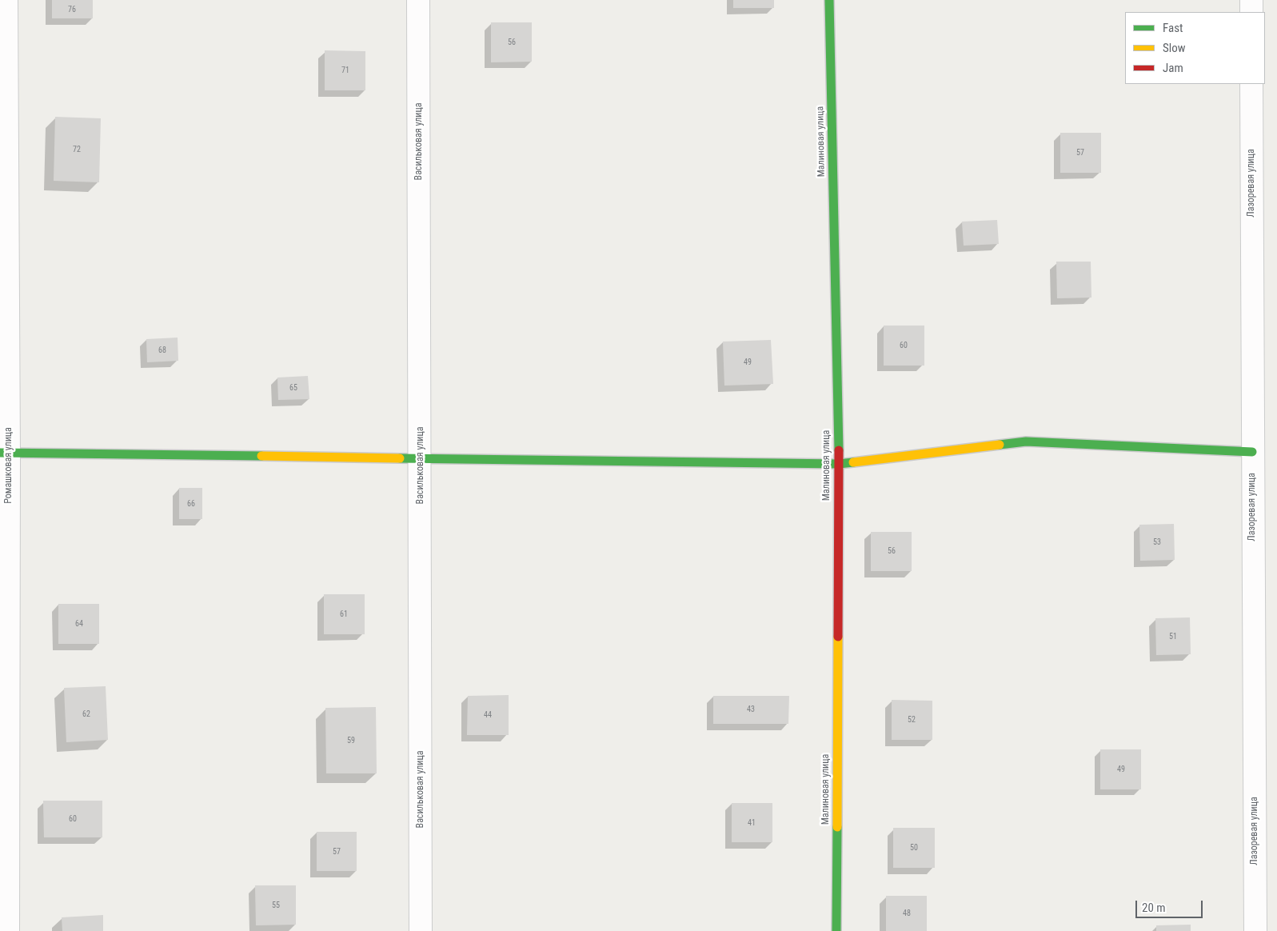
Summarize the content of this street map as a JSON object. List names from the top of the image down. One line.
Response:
{"streets":{"street":["Васильковая улица","Малиновая улица","Лазоревая улица","Ромашковая улица"]},"house_numbers":["76","56","71","72","57","60","68","49","65","66","53","56","61","64","51","43","62","44","52","59","49","60","41","50","57","55","48"],"legend":["Fast","Slow","Jam"],"scale_bar":"20 m"}
